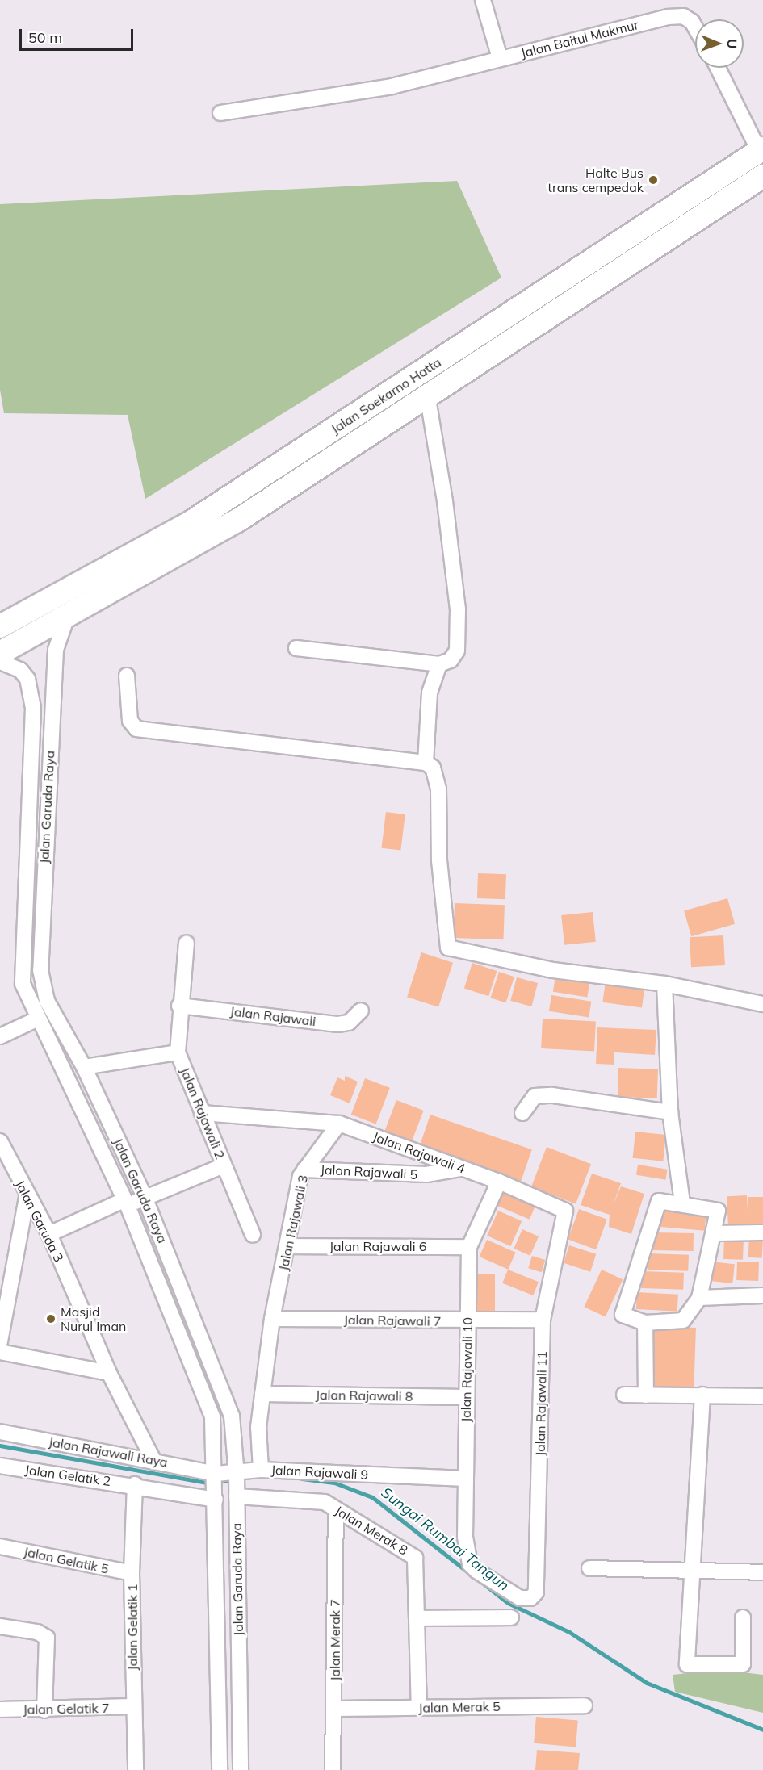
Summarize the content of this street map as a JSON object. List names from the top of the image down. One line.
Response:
{"streets":{"main road":["Jalan Soekarno Hatta"],"street":["Jalan Baitul Makmur","Jalan Garuda Raya","Jalan Rajawali","Jalan Rajawali 2","Jalan Rajawali 4","Jalan Rajawali 5","Jalan Garuda 3","Jalan Rajawali 3","Jalan Rajawali 6","Jalan Rajawali 7","Jalan Rajawali 10","Jalan Rajawali 8","Jalan Rajawali 11","Jalan Rajawali Raya","Jalan Rajawali 9","Jalan Gelatik 2","Jalan Merak 8","Jalan Gelatik 5","Jalan Gelatik 1","Jalan Merak 7","Jalan Merak 5","Jalan Gelatik 7"]},"crossings":[["Jalan Soekarno Hatta","Jalan Garuda Raya"],["Jalan Garuda Raya","Jalan Rajawali 2"],["Jalan Garuda Raya","Jalan Rajawali Raya"],["Jalan Garuda Raya","Jalan Rajawali 9"],["Jalan Garuda Raya","Jalan Gelatik 2"],["Jalan Garuda Raya","Jalan Merak 8"],["Jalan Rajawali 4","Jalan Rajawali 5"],["Jalan Rajawali 4","Jalan Rajawali 3"],["Jalan Rajawali 4","Jalan Rajawali 10"],["Jalan Rajawali 4","Jalan Rajawali 11"],["Jalan Rajawali 5","Jalan Rajawali 3"],["Jalan Garuda 3","Jalan Rajawali Raya"],["Jalan Rajawali 3","Jalan Rajawali 6"],["Jalan Rajawali 3","Jalan Rajawali 7"],["Jalan Rajawali 3","Jalan Rajawali 8"],["Jalan Rajawali 3","Jalan Rajawali 9"],["Jalan Rajawali 6","Jalan Rajawali 10"],["Jalan Rajawali 7","Jalan Rajawali 10"],["Jalan Rajawali 7","Jalan Rajawali 11"],["Jalan Rajawali 10","Jalan Rajawali 8"],["Jalan Rajawali 10","Jalan Rajawali 11"],["Jalan Rajawali 10","Jalan Rajawali 9"],["Jalan Rajawali Raya","Jalan Rajawali 9"],["Jalan Rajawali Raya","Jalan Merak 8"],["Jalan Rajawali 9","Jalan Merak 8"],["Jalan Gelatik 2","Jalan Gelatik 1"],["Jalan Merak 8","Jalan Merak 7"],["Jalan Merak 8","Jalan Merak 5"],["Jalan Gelatik 5","Jalan Gelatik 1"],["Jalan Gelatik 1","Jalan Gelatik 7"],["Jalan Merak 7","Jalan Merak 5"]],"water":["Sungai Rumbai Tangun"],"places":["Halte Bus trans cempedak","Masjid Nurul Iman"],"scale_bar":"50 m","north":"right"}
